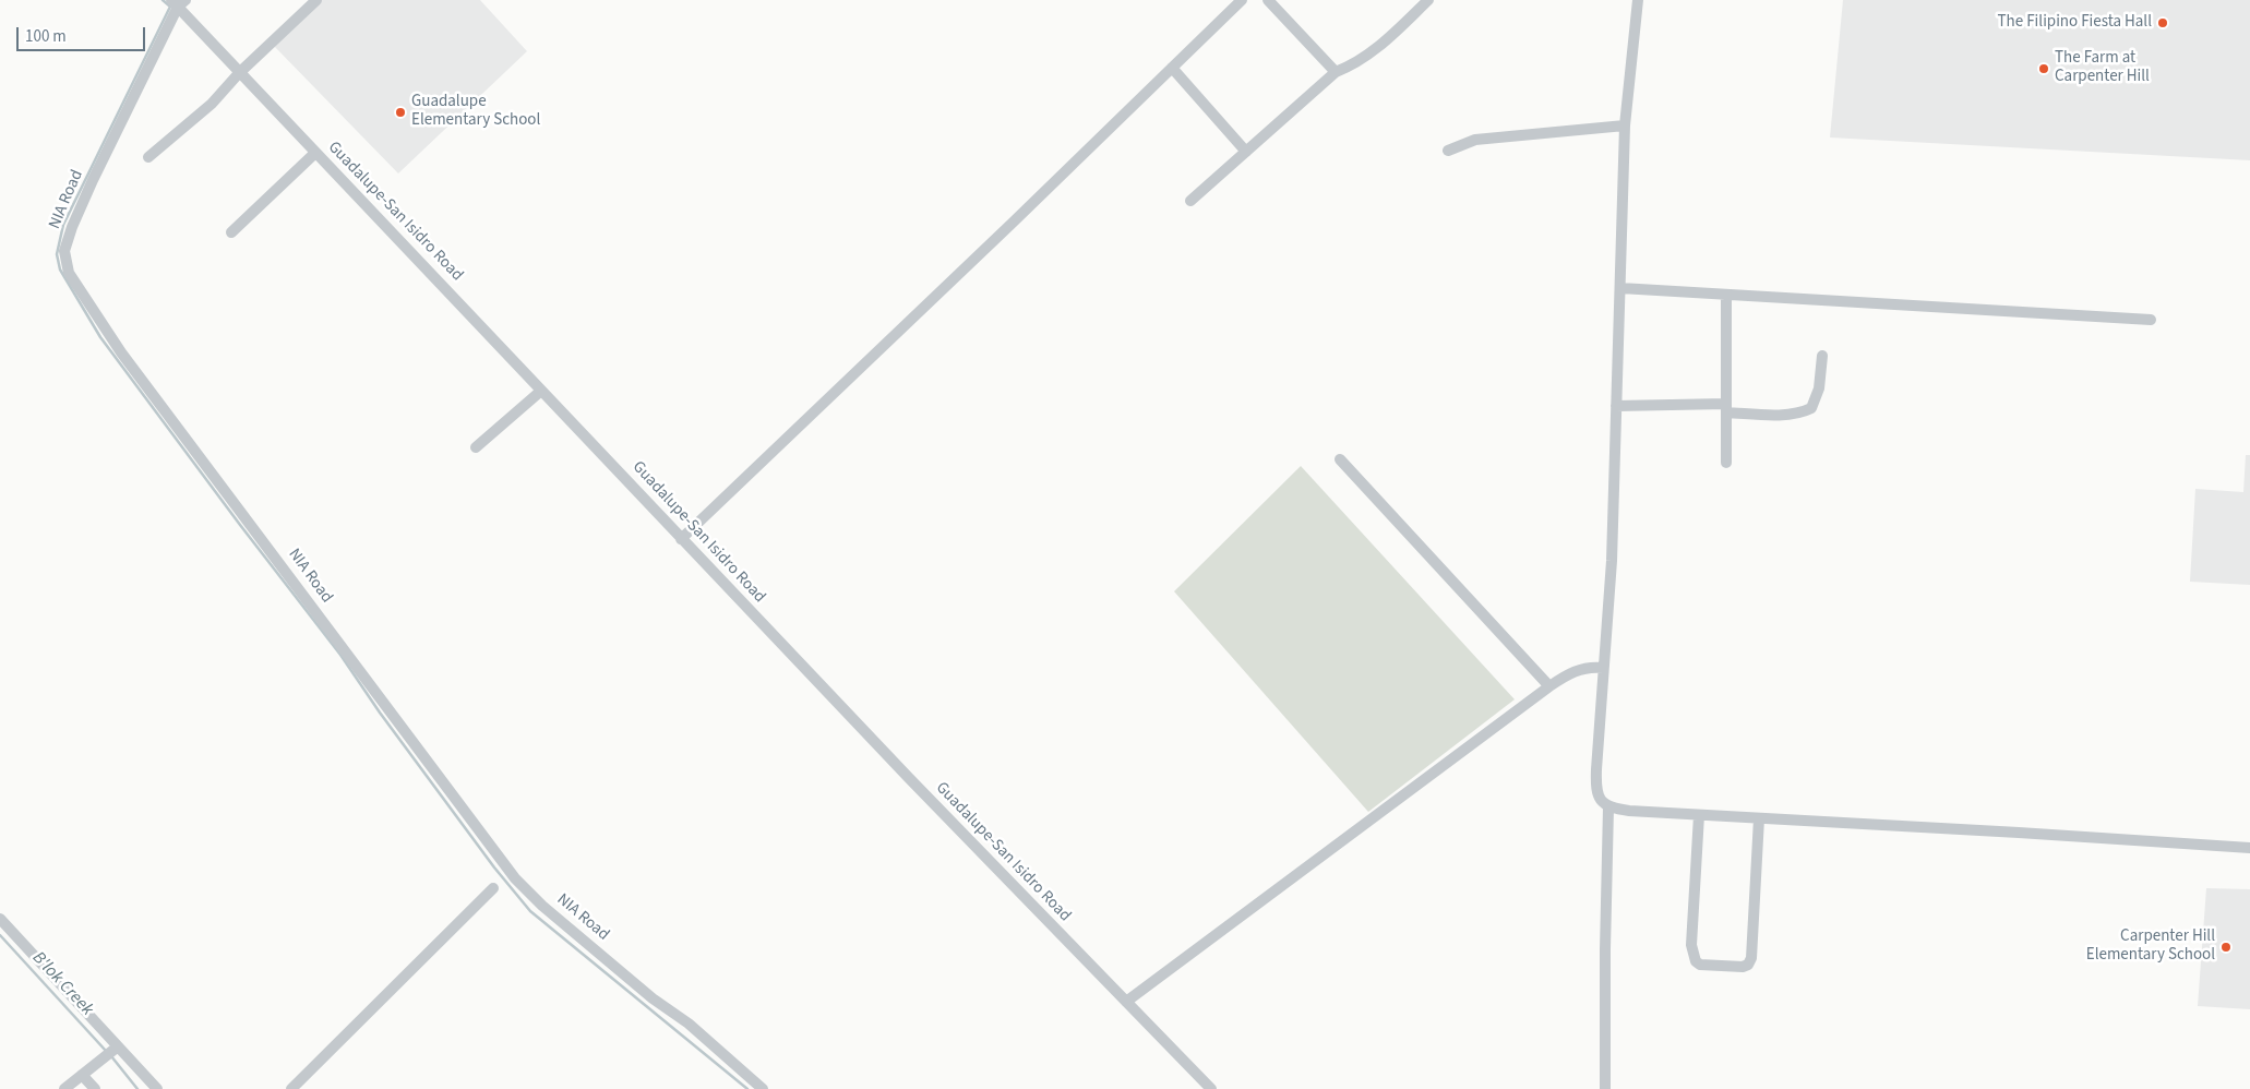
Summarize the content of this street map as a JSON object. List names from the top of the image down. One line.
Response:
{"streets":{"street":["NIA Road","Guadalupe-San Isidro Road"]},"crossings":[["NIA Road","Guadalupe-San Isidro Road"]],"water":["B'lok Creek"],"places":["The Filipino Fiesta Hall","The Farm at Carpenter Hill","Guadalupe Elementary School","Carpenter Hill Elementary School"],"scale_bar":"100 m"}
